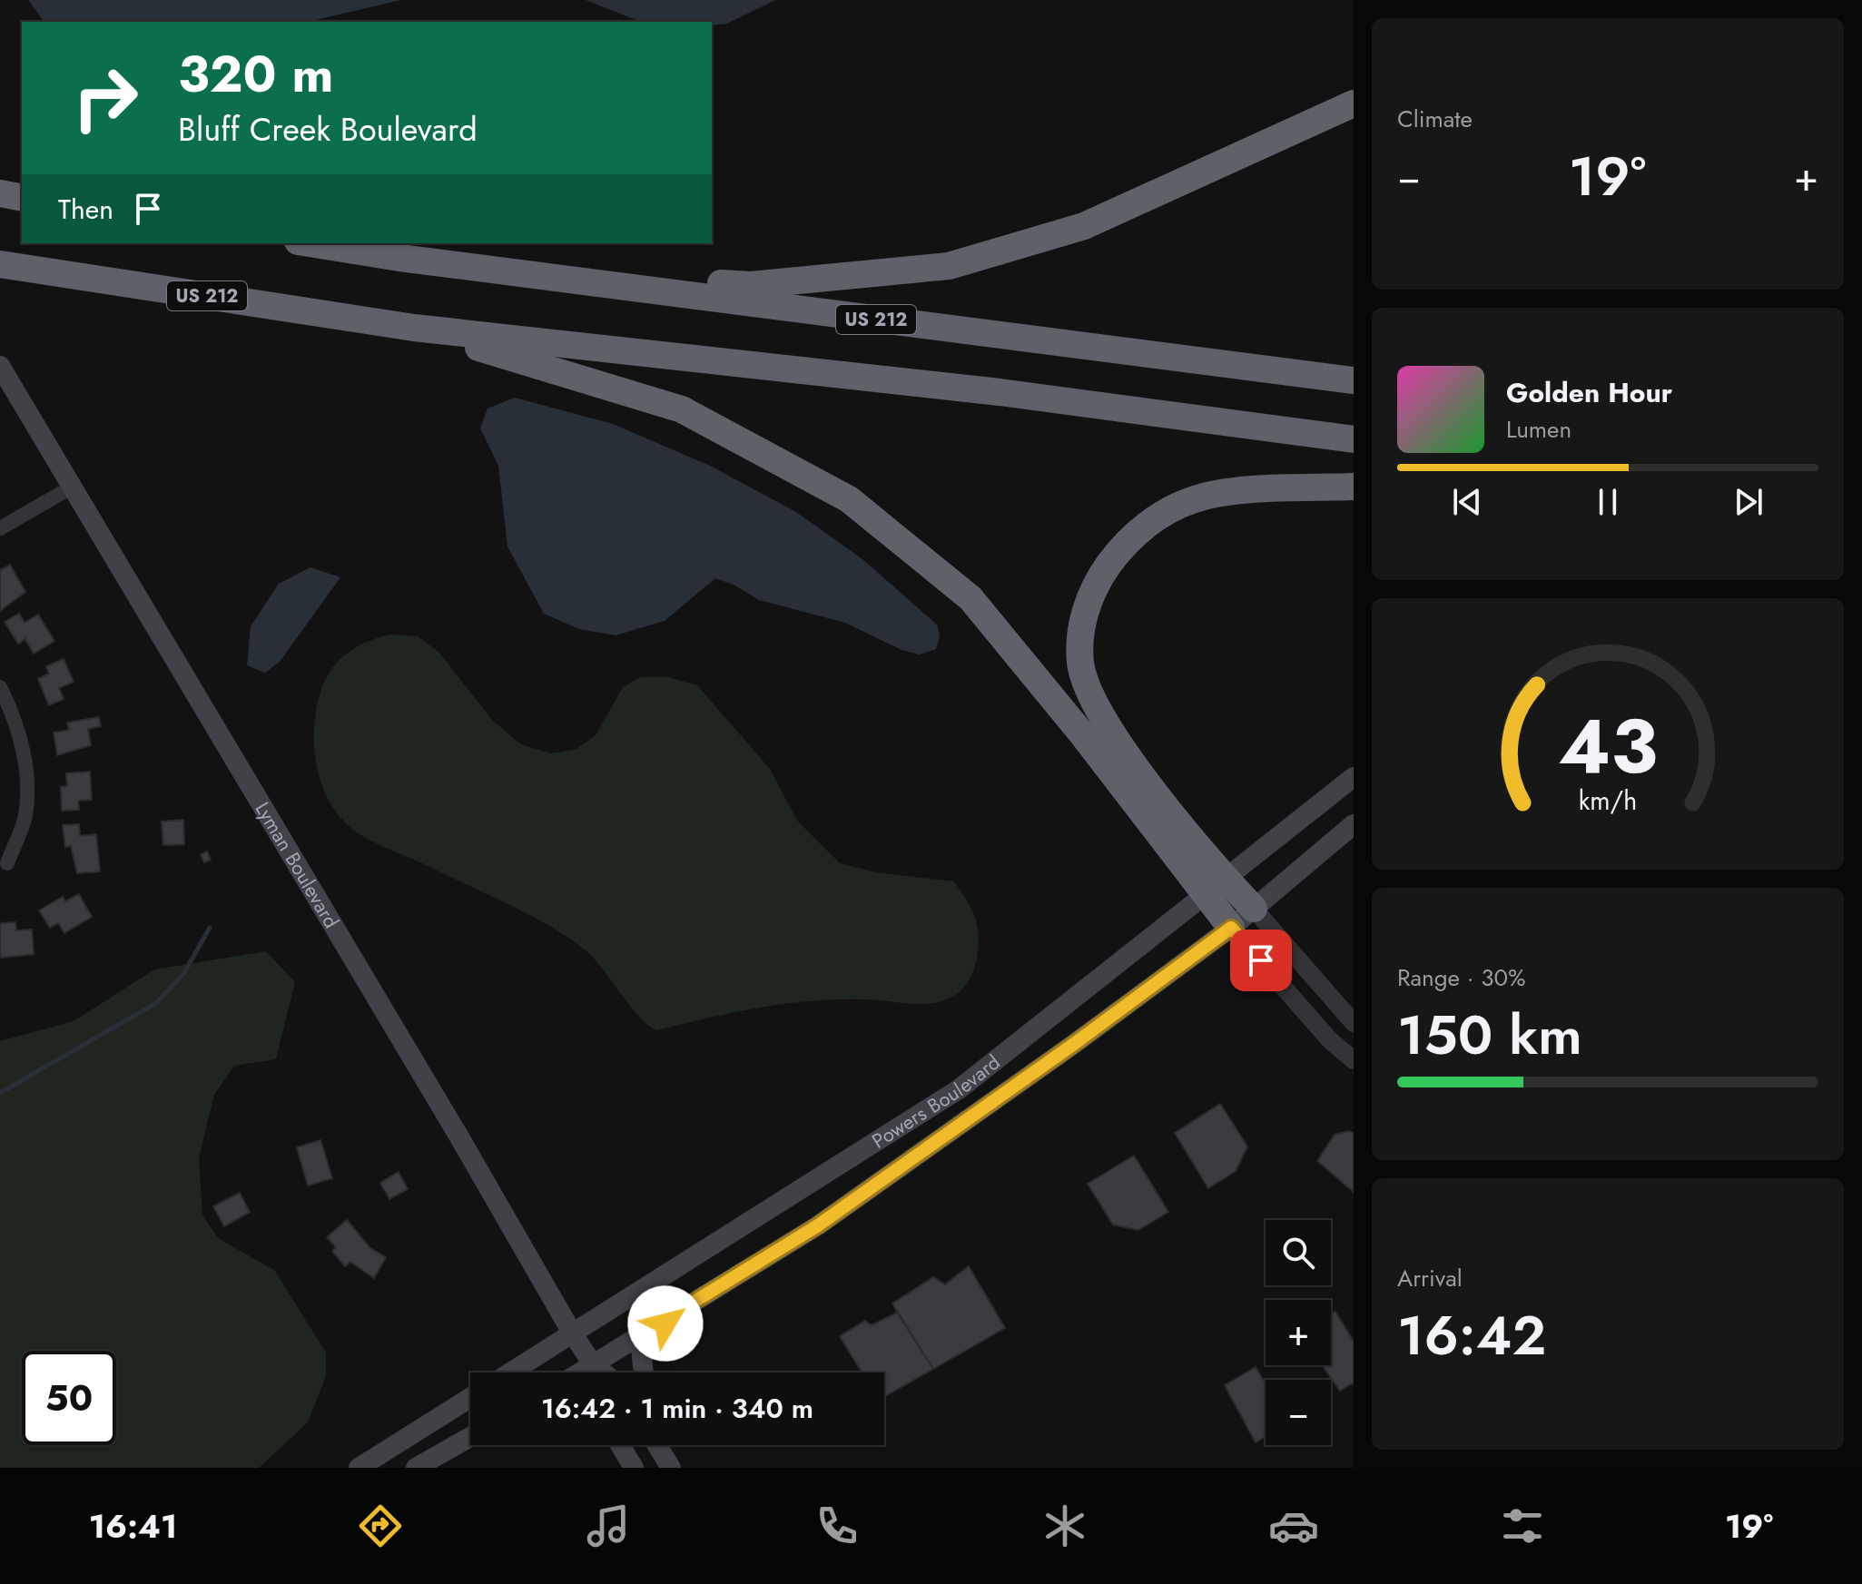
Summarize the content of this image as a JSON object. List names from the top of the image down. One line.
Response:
{"streets":{"highway":["US 212"],"main road":["Lyman Boulevard","Powers Boulevard"]},"crossings":[["Lyman Boulevard","Powers Boulevard"]],"page":{"tile":["Climate",["Range · 30%","150 km"],["Arrival","16:42"]],"turn":["320 m","Bluff Creek Boulevard"],"heat":["−","19°","+"],"then":"Then","song":["Golden Hour","Lumen"],"map_buttons":["+","−"],"limit":"50","trip":"16:42 · 1 min · 340 m","tabs":["16:41","19°"],"gauge":["43","km/h"]}}
